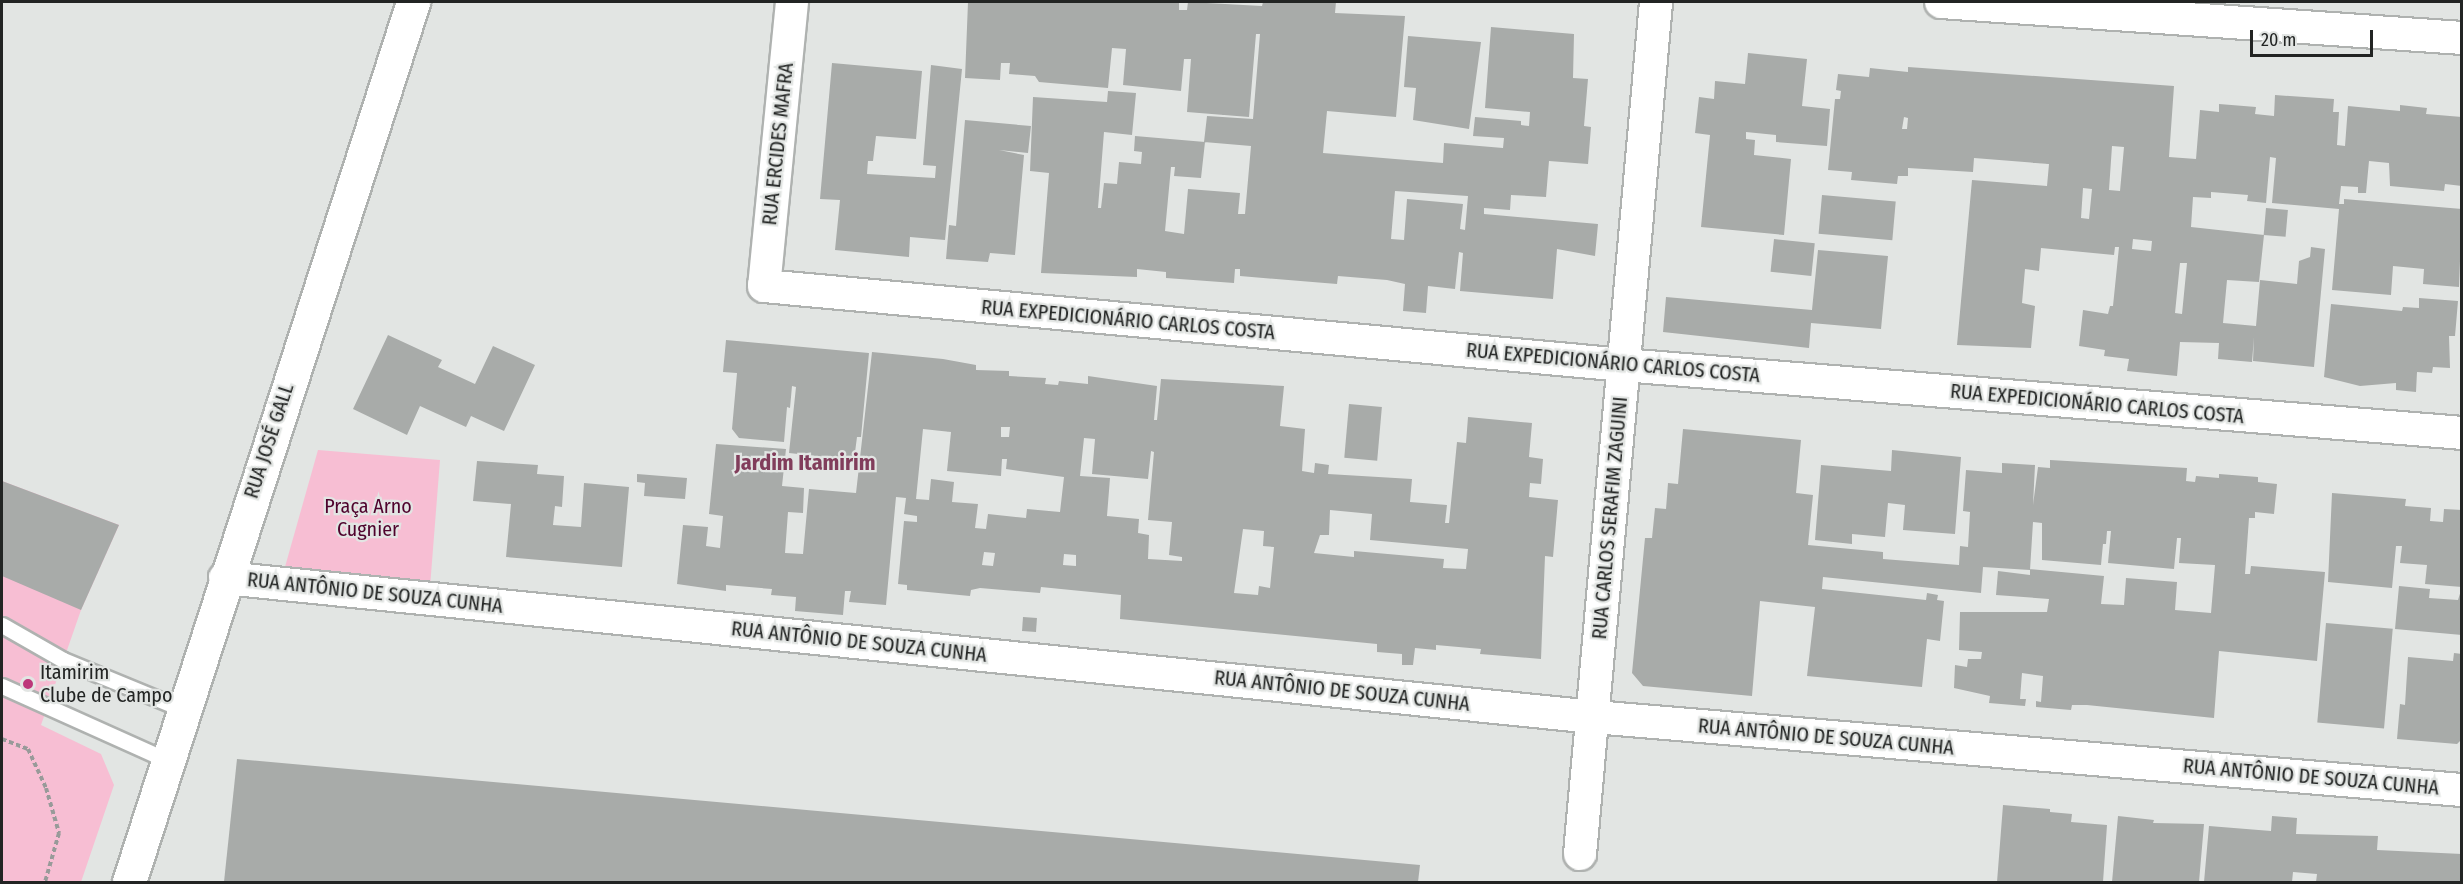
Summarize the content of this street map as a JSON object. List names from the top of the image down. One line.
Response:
{"streets":{"main road":["RUA JOSÉ GALL"],"street":["RUA ERCIDES MAFRA","RUA EXPEDICIONÁRIO CARLOS COSTA","RUA CARLOS SERAFIM ZAGUINI","RUA ANTÔNIO DE SOUZA CUNHA"]},"crossings":[["RUA ERCIDES MAFRA","RUA EXPEDICIONÁRIO CARLOS COSTA"],["RUA EXPEDICIONÁRIO CARLOS COSTA","RUA CARLOS SERAFIM ZAGUINI"],["RUA JOSÉ GALL","RUA ANTÔNIO DE SOUZA CUNHA"],["RUA CARLOS SERAFIM ZAGUINI","RUA ANTÔNIO DE SOUZA CUNHA"]],"districts":["Jardim Itamirim"],"parks":["Praça Arno Cugnier"],"places":["Itamirim Clube de Campo"],"scale_bar":"20 m"}
